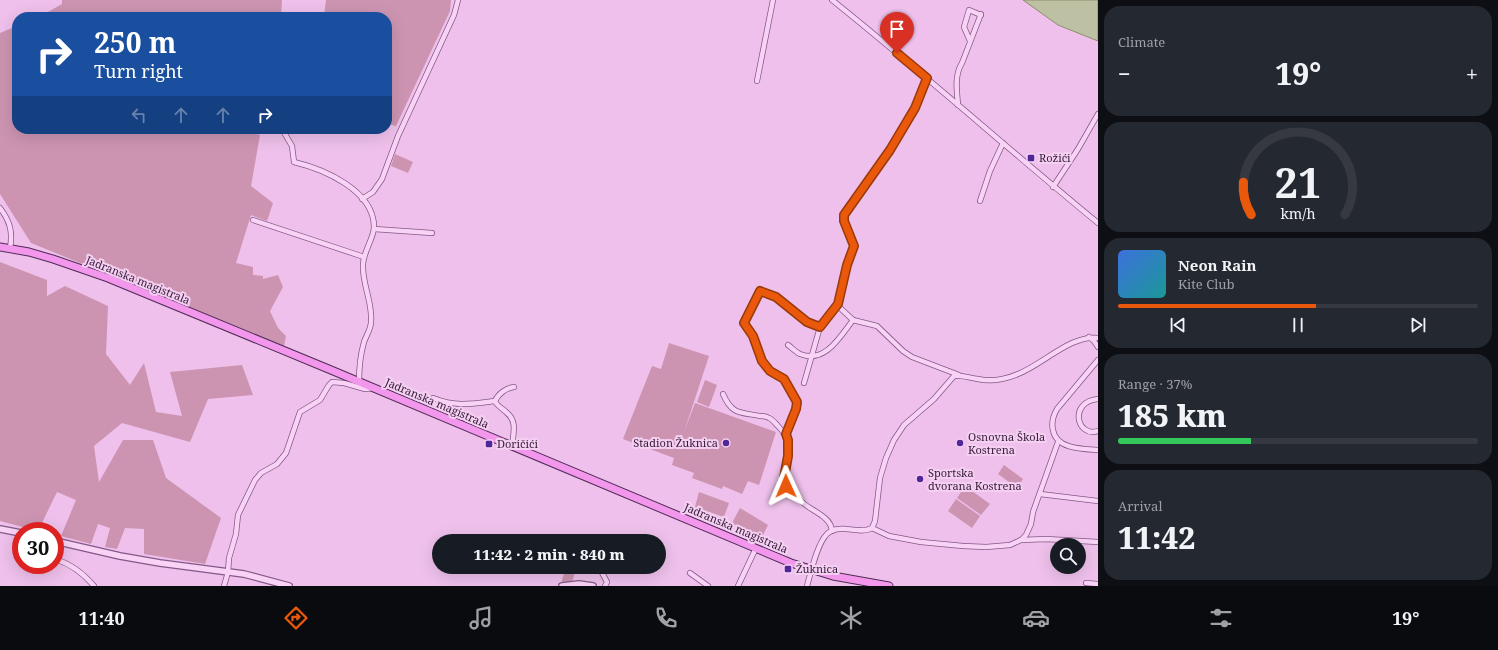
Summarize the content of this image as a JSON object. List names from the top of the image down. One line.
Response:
{"streets":{"main road":["Jadranska magistrala"]},"places":{"transit":["Rožići","Doričići","Žuknica"],"other":["Stadion Žuknica","Osnovna Škola Kostrena","Sportska dvorana Kostrena"]},"page":{"tile":["Climate",["Range · 37%","185 km"],["Arrival","11:42"]],"turn":["250 m","Turn right"],"heat":["−","19°","+"],"song":["Neon Rain","Kite Club"],"limit":"30","trip":"11:42 · 2 min · 840 m","tabs":["11:40","19°"],"gauge":["21","km/h"]}}
